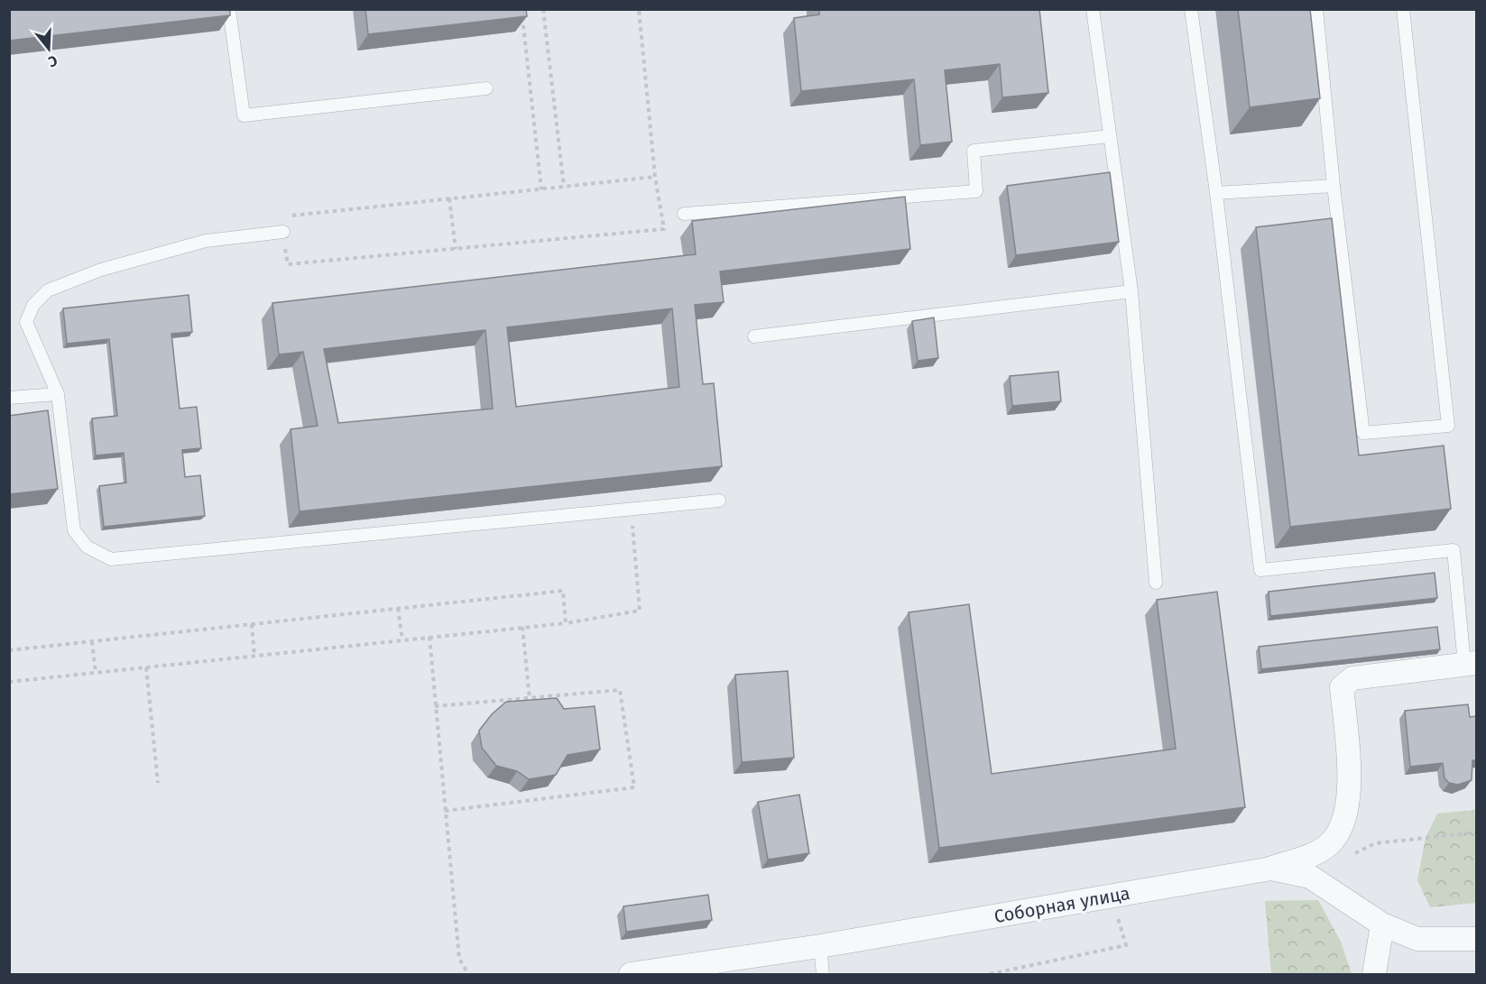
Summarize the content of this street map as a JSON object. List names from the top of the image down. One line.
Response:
{"streets":{"street":["Соборная улица"]},"north":"bottom"}
